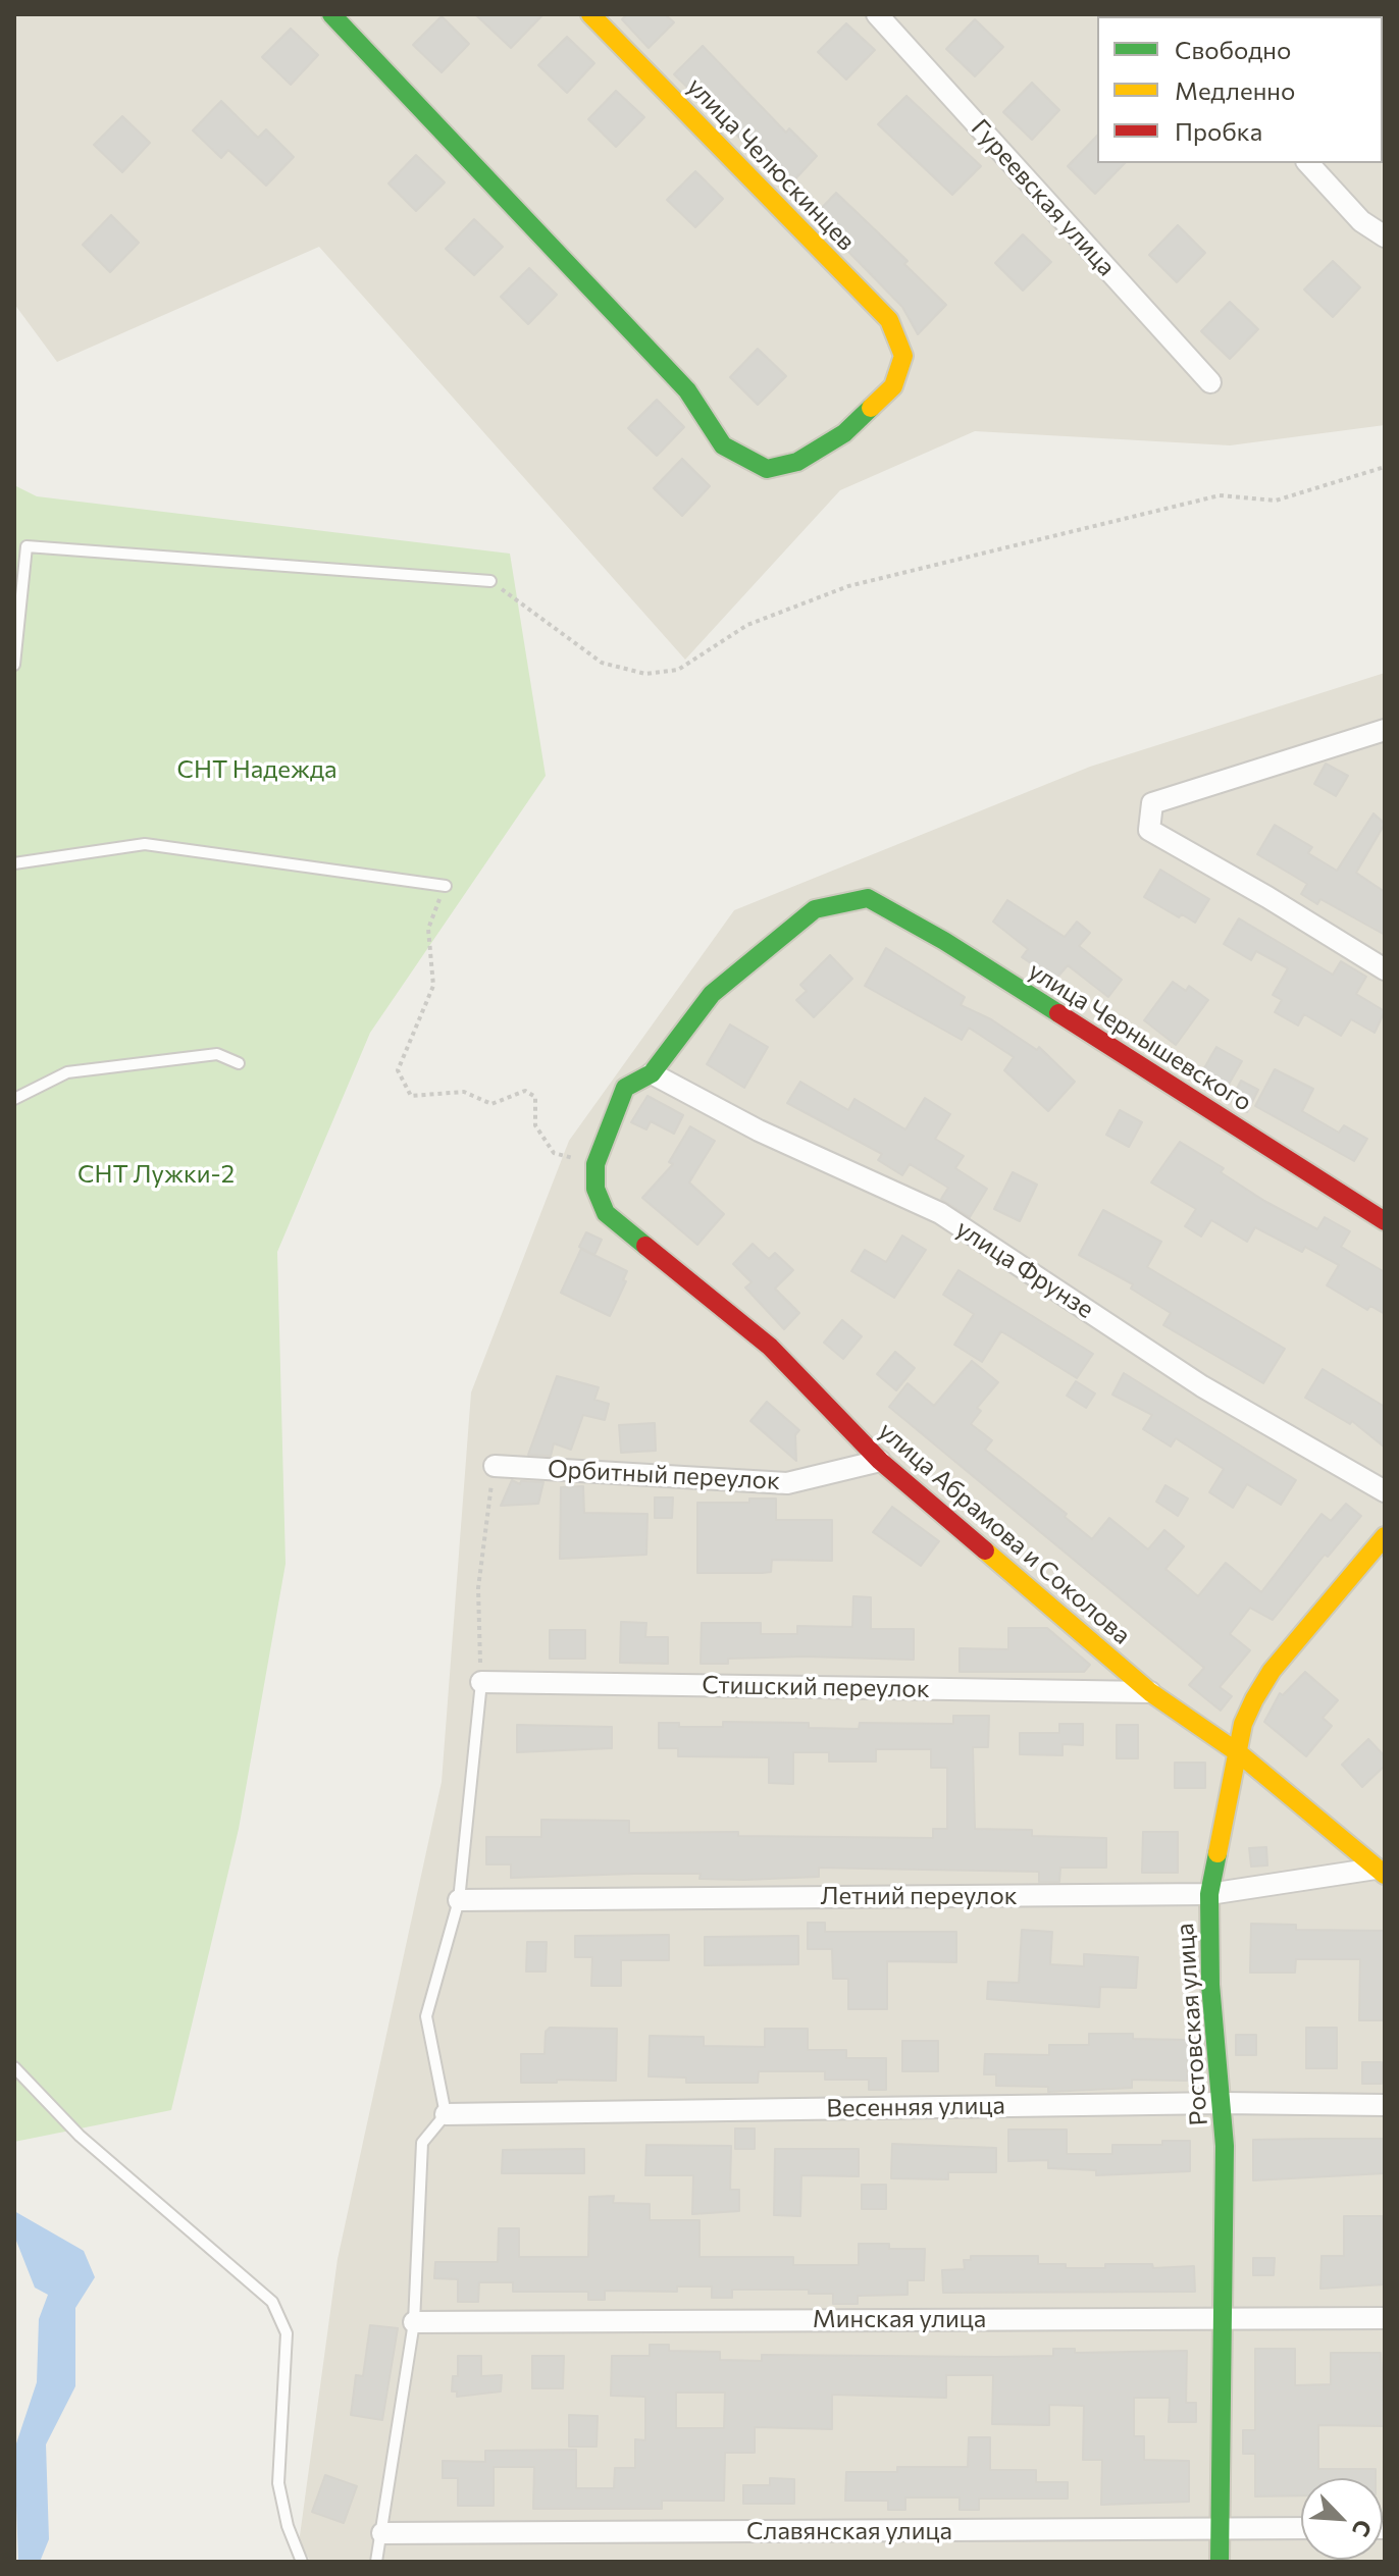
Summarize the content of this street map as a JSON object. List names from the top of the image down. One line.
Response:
{"streets":{"street":["улица Челюскинцев","Гуреевская улица","улица Чернышевского","улица Фрунзе","Орбитный переулок","улица Абрамова и Соколова","Стишский переулок","Летний переулок","Ростовская улица","Весенняя улица","Минская улица","Славянская улица"]},"crossings":[["улица Чернышевского","улица Фрунзе"],["Орбитный переулок","улица Абрамова и Соколова"],["улица Абрамова и Соколова","Стишский переулок"],["улица Абрамова и Соколова","Летний переулок"],["улица Абрамова и Соколова","Ростовская улица"],["Летний переулок","Ростовская улица"],["Ростовская улица","Весенняя улица"],["Ростовская улица","Минская улица"],["Ростовская улица","Славянская улица"]],"parks":["СНТ Надежда","СНТ Лужки-2"],"legend":["Свободно","Медленно","Пробка"],"north":"bottom right"}
